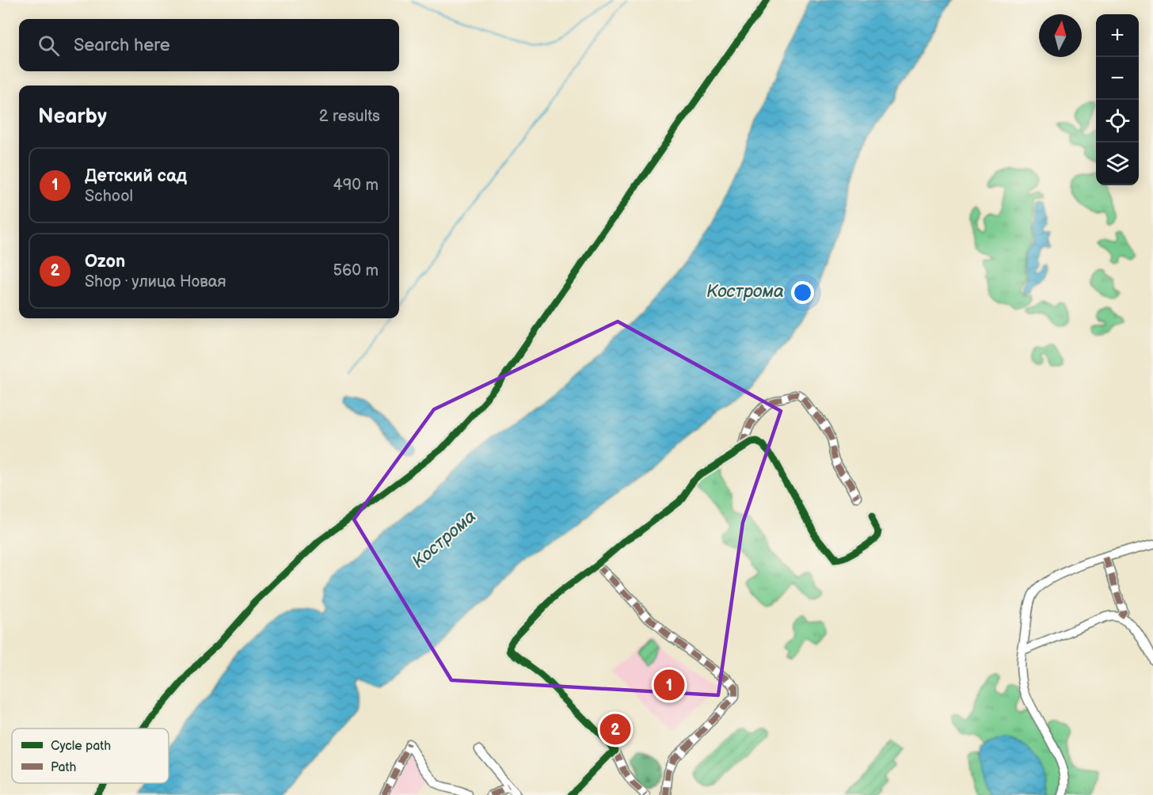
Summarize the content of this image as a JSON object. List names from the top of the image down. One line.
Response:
{"water":["Кострома"],"legend":["Cycle path","Path"],"north":"top","page":{"map_buttons":["+","−"],"search":"Search here","heading":["Nearby","2 results"],"list":[{"mark":"1","name":"Детский сад","note":"School","value":"490 m"},{"mark":"2","name":"Ozon","note":"Shop · улица Новая","value":"560 m"}],"pins":["1","2"]}}
